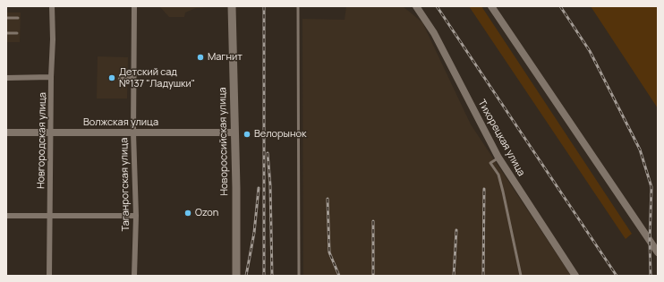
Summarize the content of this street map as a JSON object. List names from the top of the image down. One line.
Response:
{"streets":{"main road":["Новороссийская улица"],"street":["Волжская улица","Тихорецкая улица","Новгородская улица","Таганрогская улица"]},"crossings":[["Волжская улица","Новгородская улица"],["Волжская улица","Новороссийская улица"],["Волжская улица","Таганрогская улица"]],"places":["Магнит","Детский сад №137 \"Ладушки\"","Велорынок","Ozon"]}
